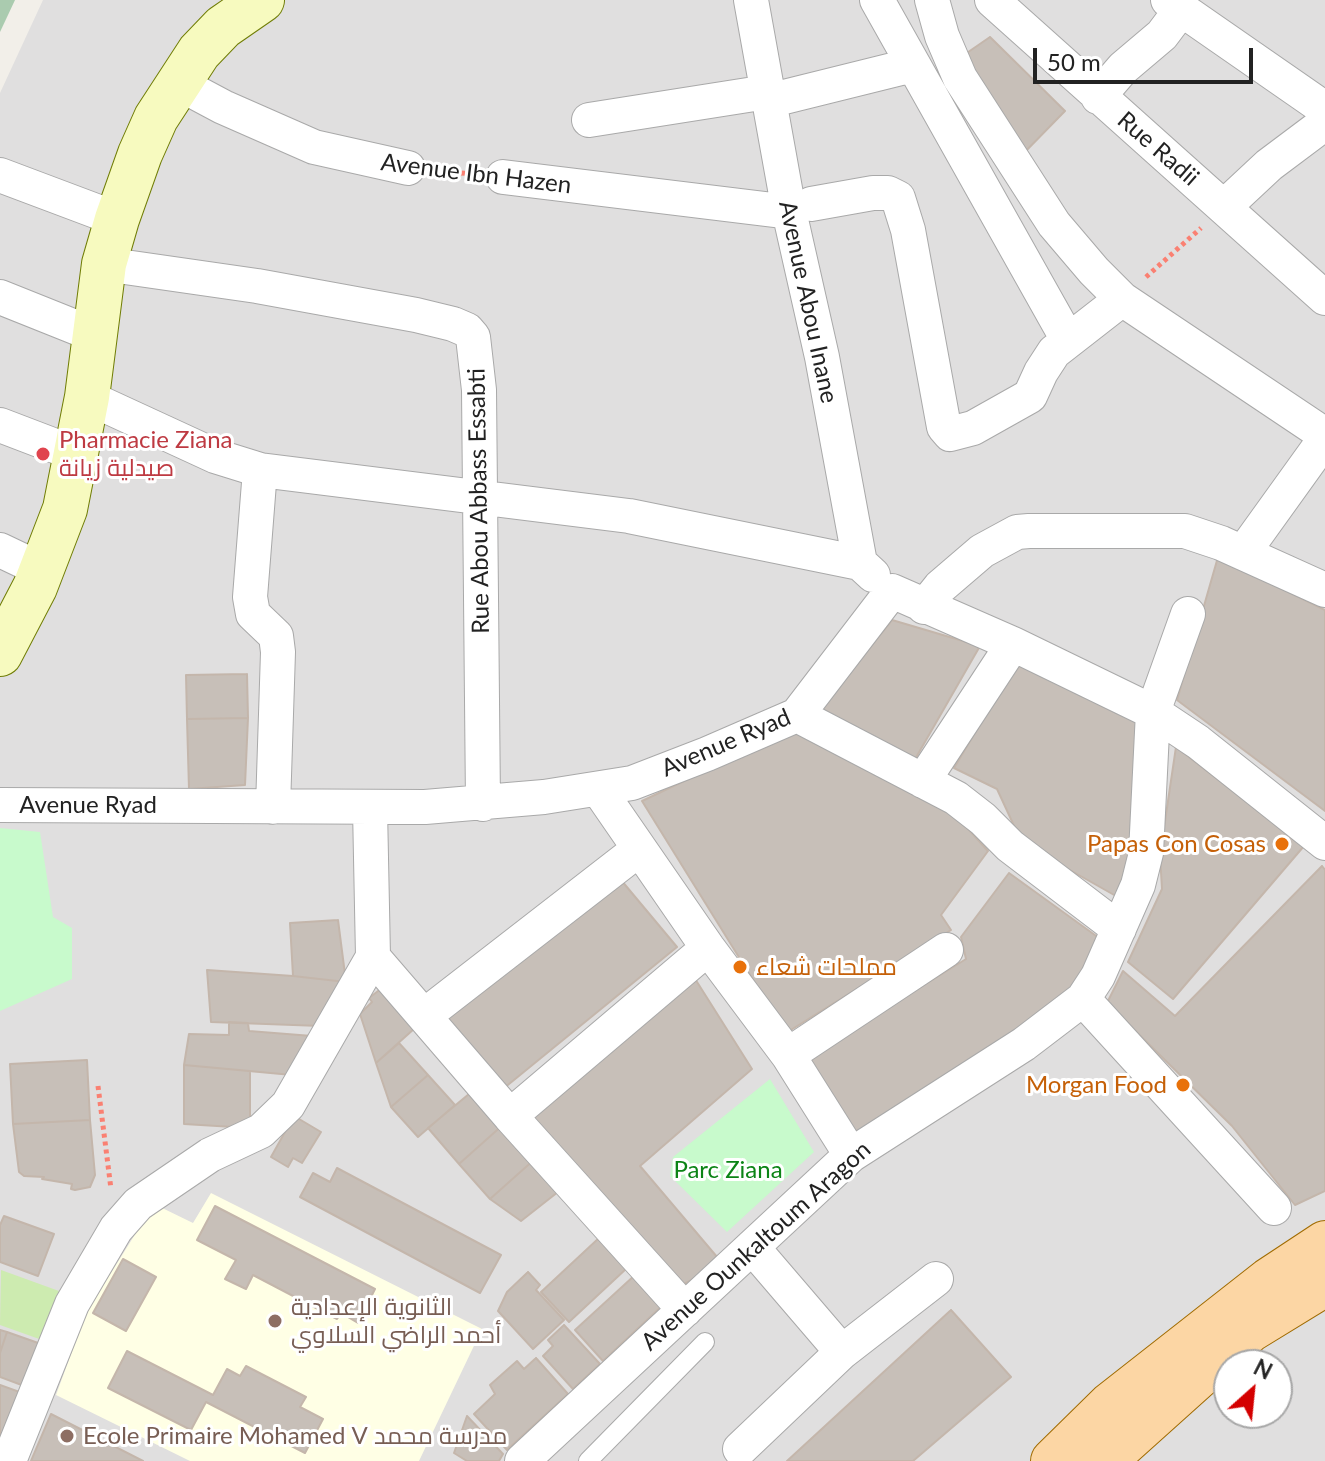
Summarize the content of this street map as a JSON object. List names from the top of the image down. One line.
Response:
{"streets":{"street":["Rue Radii","Avenue Ibn Hazen","Avenue Abou Inane","Rue Abou Abbass Essabti","Avenue Ryad","Avenue Ounkaltoum Aragon"]},"crossings":[["Avenue Ibn Hazen","Avenue Abou Inane"],["Rue Abou Abbass Essabti","Avenue Ryad"]],"parks":["Parc Ziana"],"places":["Pharmacie Ziana صيدلية زيانة","Papas Con Cosas","مملحات شعاء","Morgan Food","الثانوية الإعدادية أحمد الراضي السلاوي","Ecole Primaire Mohamed V مدرسة محمد"],"scale_bar":"50 m","north":"top right"}
